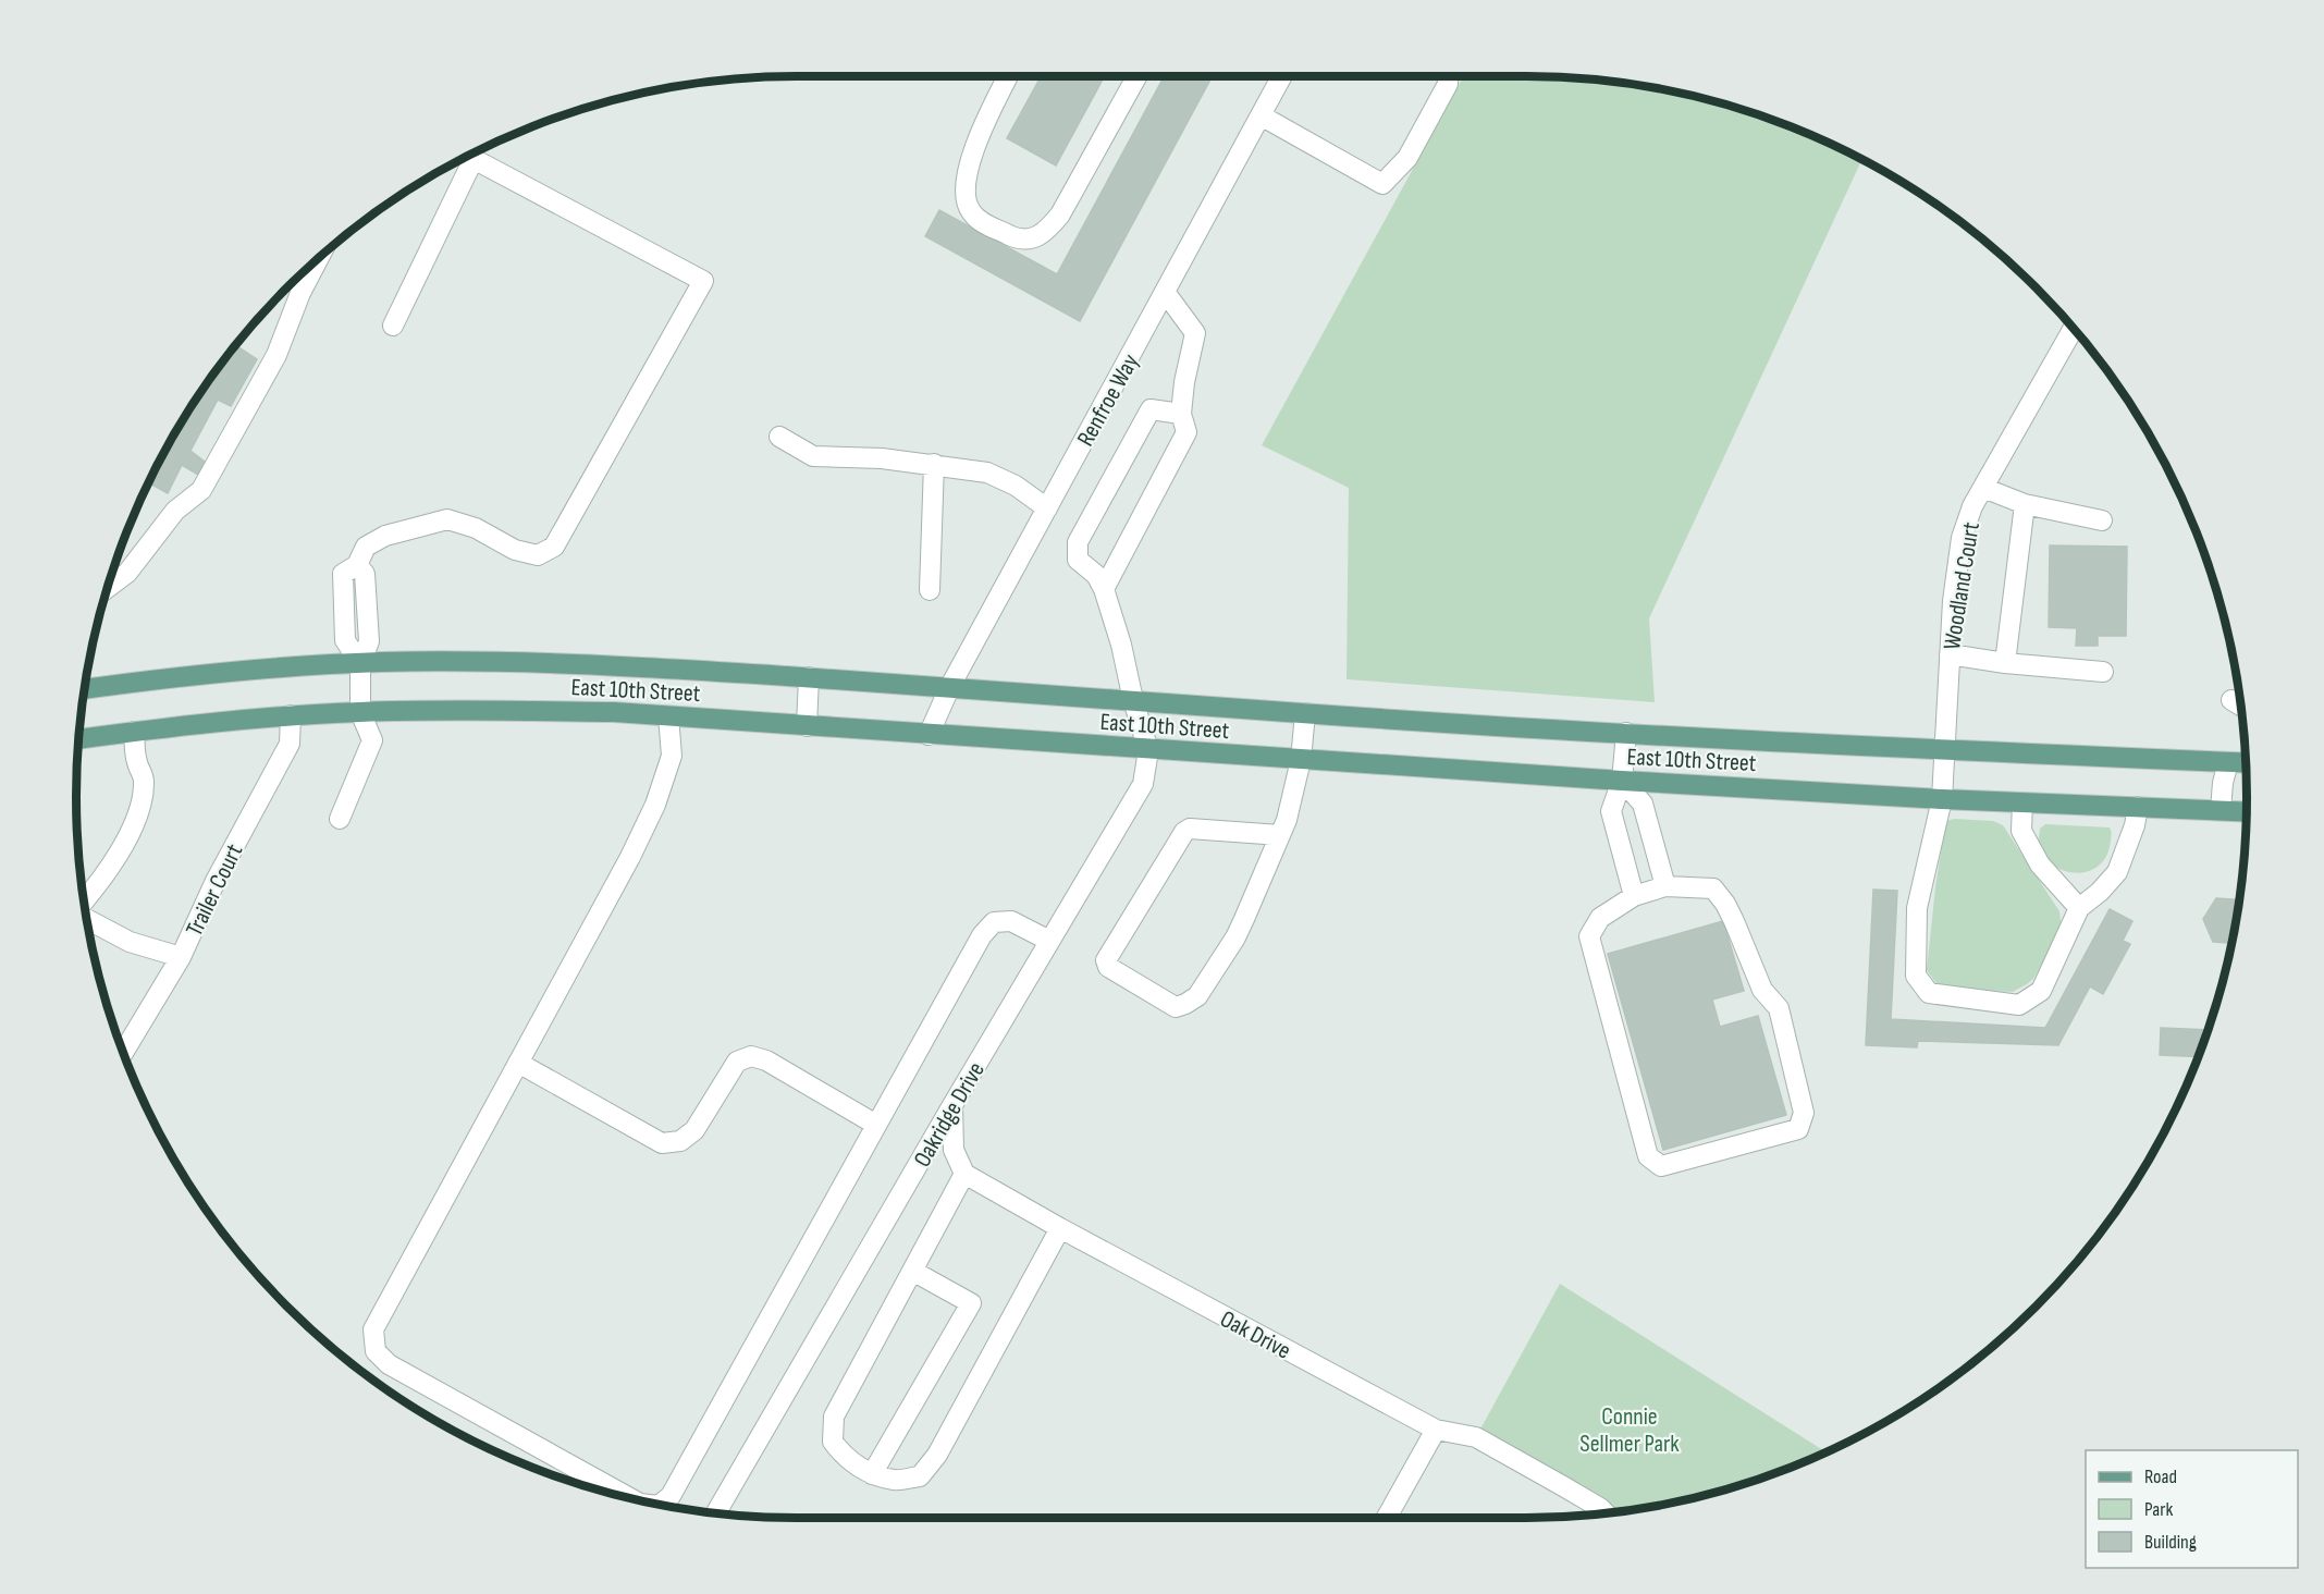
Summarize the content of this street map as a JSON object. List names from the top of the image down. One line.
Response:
{"streets":{"main road":["East 10th Street"],"street":["Renfroe Way","Woodland Court","Trailer Court","Oakridge Drive","Oak Drive"]},"crossings":[["Renfroe Way","East 10th Street"],["Woodland Court","East 10th Street"],["East 10th Street","Trailer Court"],["East 10th Street","Oakridge Drive"]],"parks":["Connie Sellmer Park"],"legend":["Road","Park","Building"]}
